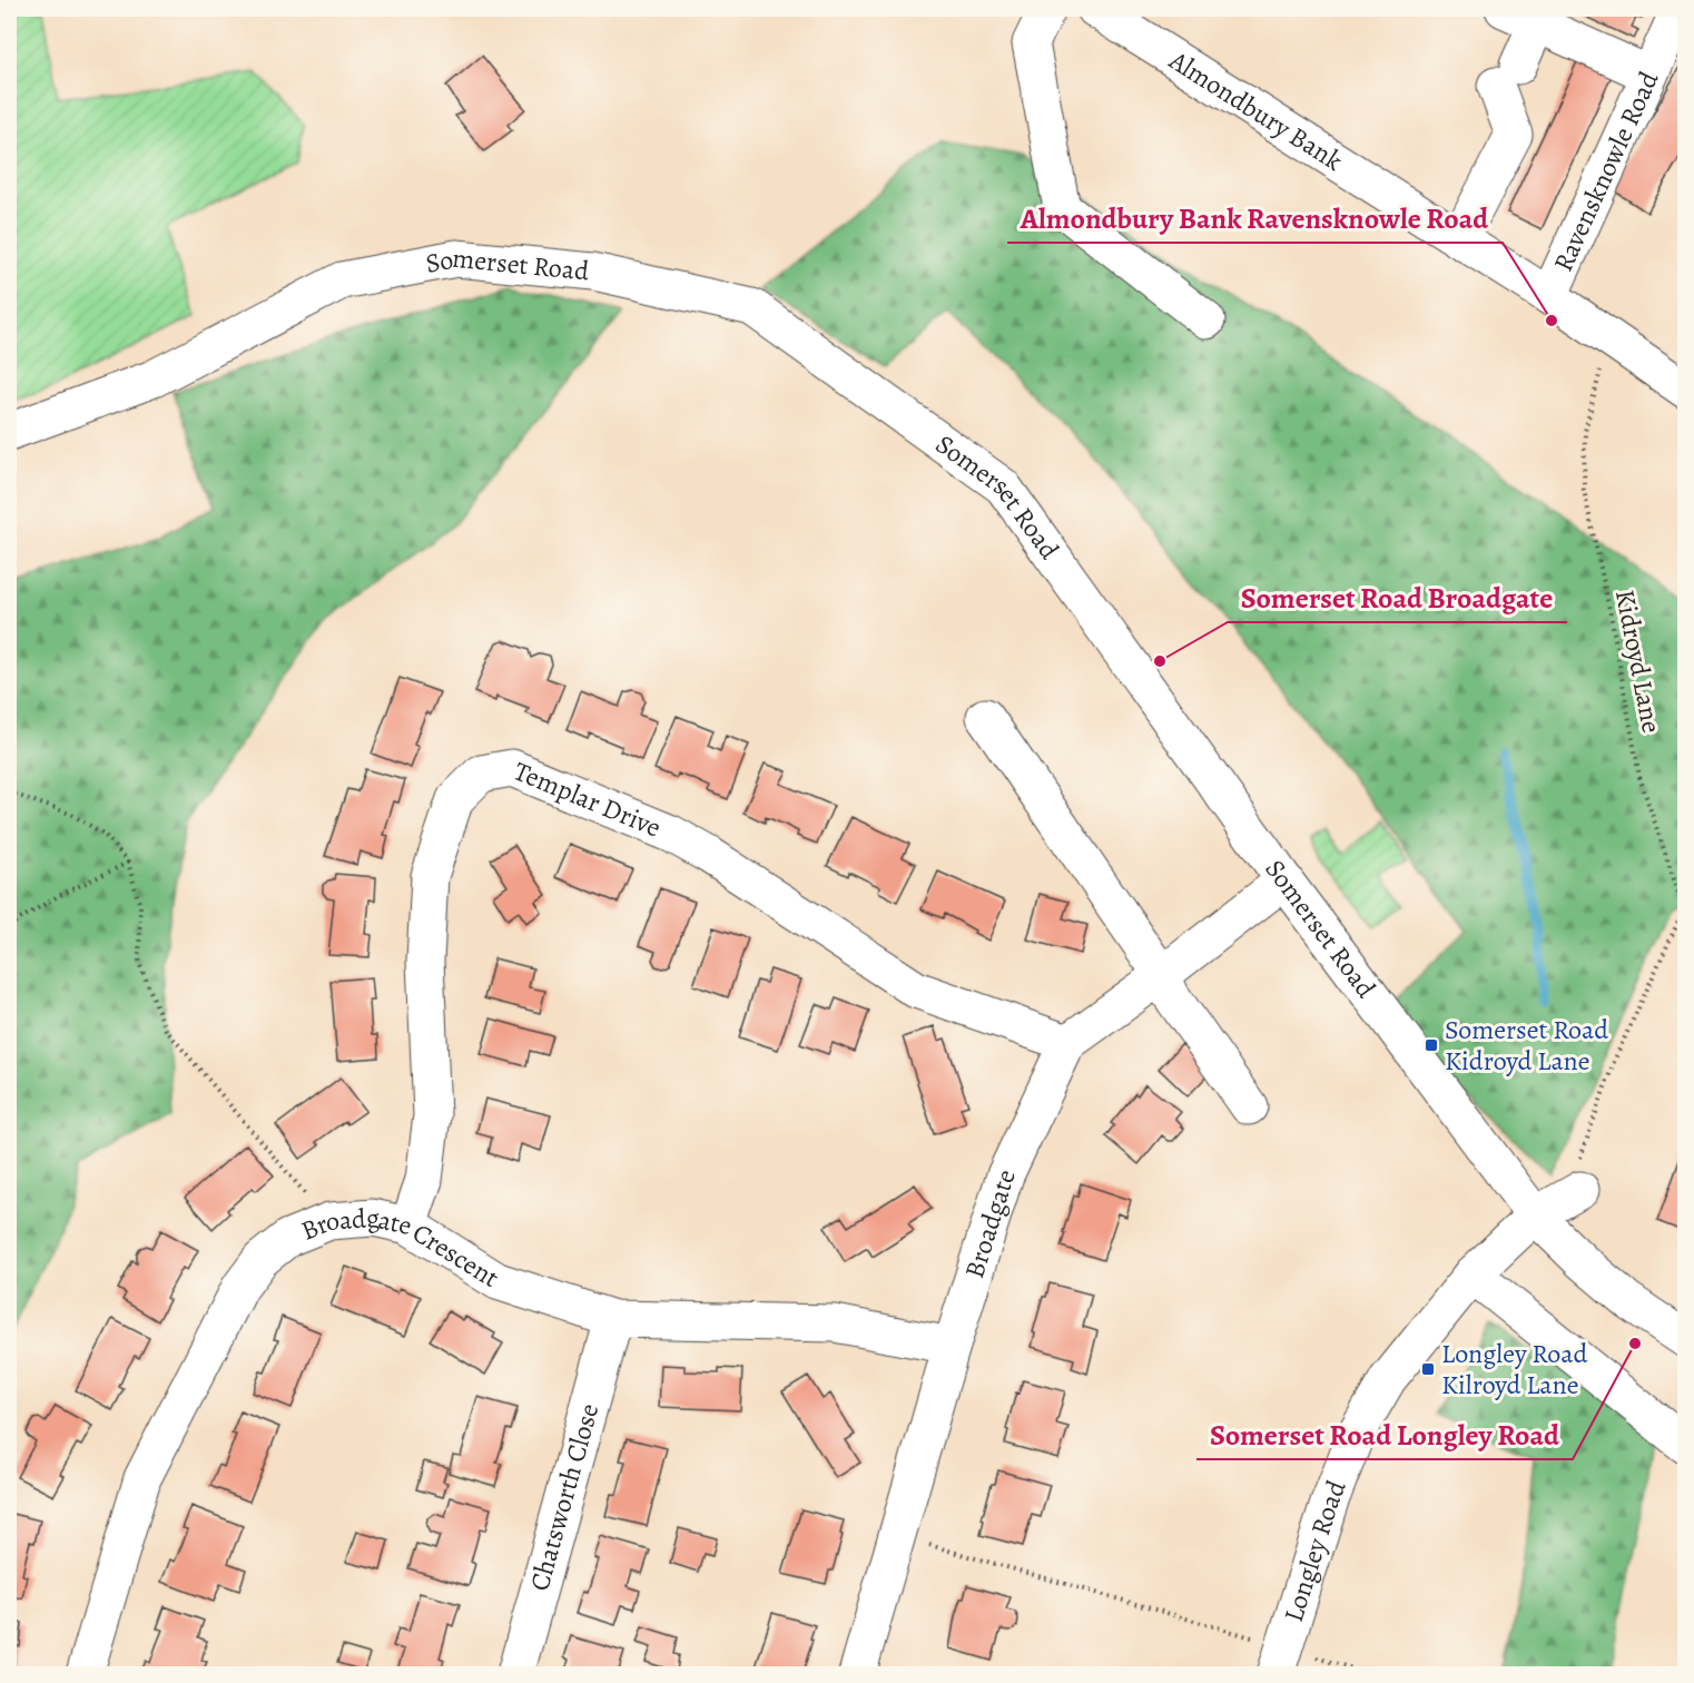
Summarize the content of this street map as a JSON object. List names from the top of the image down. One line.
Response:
{"streets":{"street":["Almondbury Bank","Ravensknowle Road","Somerset Road","Templar Drive","Broadgate","Broadgate Crescent","Chatsworth Close","Longley Road"],"path":["Kidroyd Lane"]},"crossings":[["Almondbury Bank","Ravensknowle Road"],["Almondbury Bank","Kidroyd Lane"],["Somerset Road","Broadgate"],["Somerset Road","Longley Road"],["Kidroyd Lane","Longley Road"],["Templar Drive","Broadgate"],["Templar Drive","Broadgate Crescent"],["Broadgate","Broadgate Crescent"],["Broadgate Crescent","Chatsworth Close"]],"places":{"other":["Almondbury Bank Ravensknowle Road","Somerset Road Broadgate","Somerset Road Longley Road"],"transit":["Somerset Road Kidroyd Lane","Longley Road Kilroyd Lane"]}}
